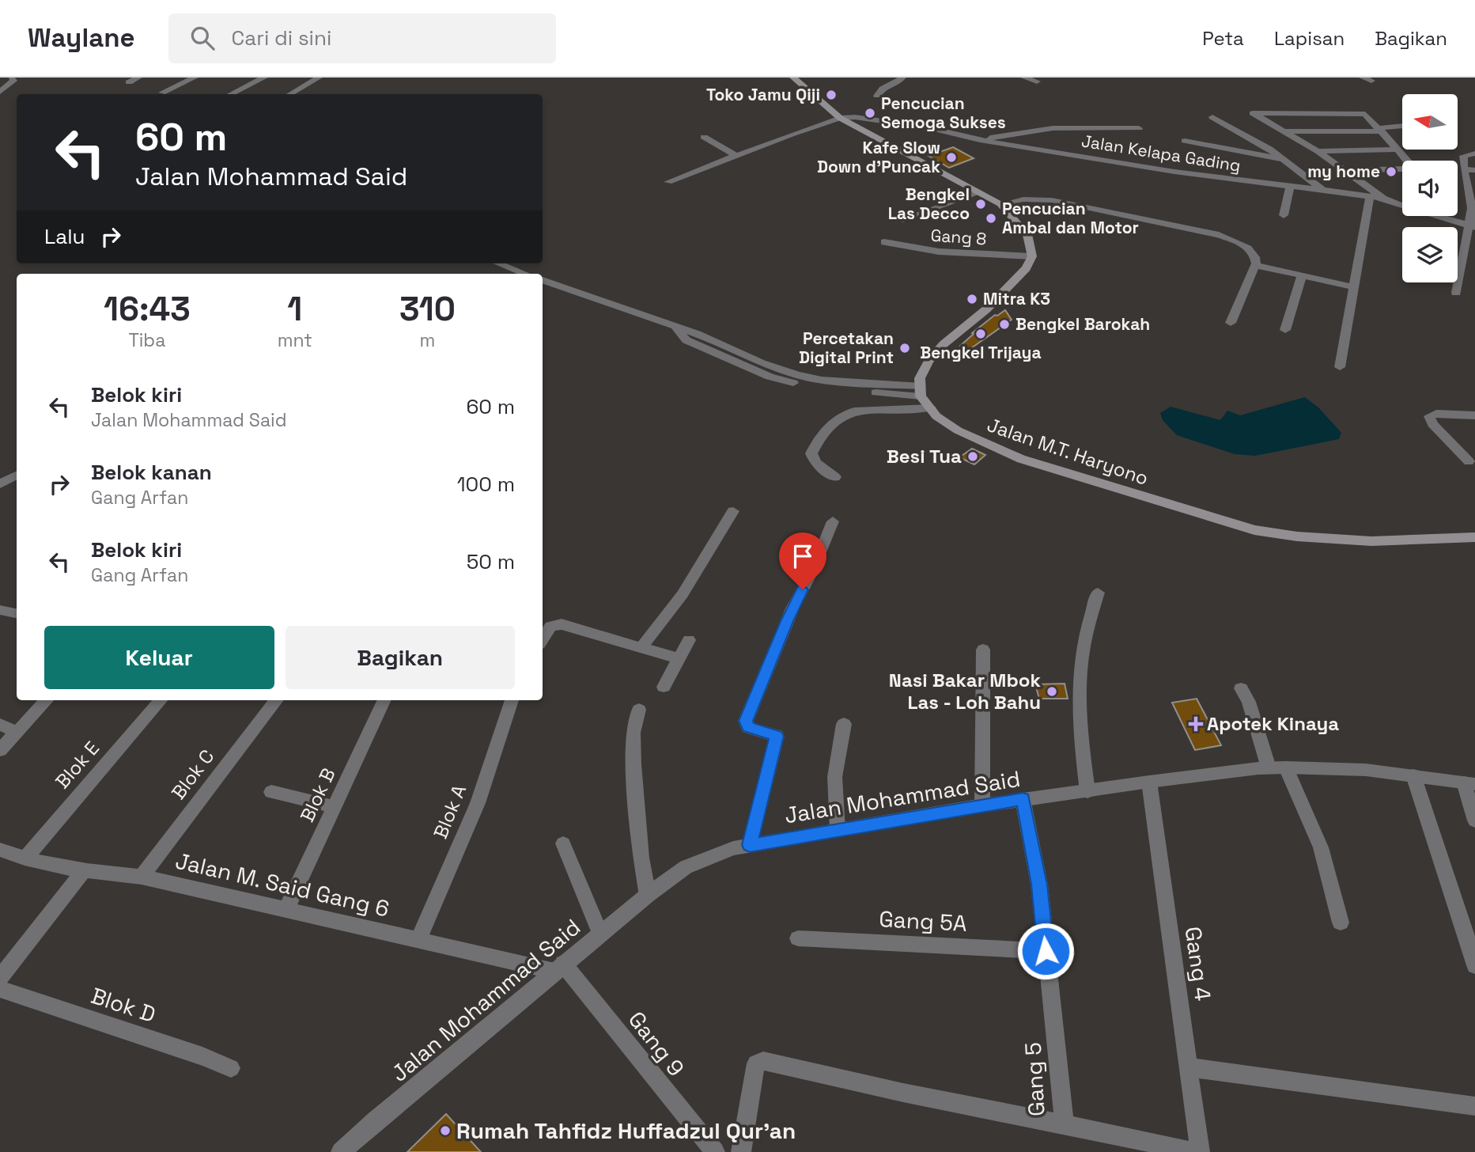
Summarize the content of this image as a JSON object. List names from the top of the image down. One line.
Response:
{"streets":{"main road":["Jalan M.T. Haryono"],"street":["Jalan Kelapa Gading","Gang 8","Blok E","Blok C","Blok B","Jalan Mohammad Said","Blok A","Jalan M. Said Gang 6","Gang 5A","Gang 4","Blok D","Gang 9","Gang 5"]},"crossings":[["Blok E","Jalan M. Said Gang 6"],["Blok C","Jalan M. Said Gang 6"],["Blok B","Jalan M. Said Gang 6"],["Jalan Mohammad Said","Jalan M. Said Gang 6"],["Jalan Mohammad Said","Gang 4"],["Jalan Mohammad Said","Gang 9"],["Jalan Mohammad Said","Gang 5"],["Blok A","Jalan M. Said Gang 6"],["Jalan M. Said Gang 6","Gang 9"],["Gang 5A","Gang 5"]],"places":{"other":["Toko Jamu Qiji","Pencucian Semoga Sukses","Kafe Slow Down d'Puncak","my home","Bengkel Las Decco","Pencucian Ambal dan Motor","Mitra K3","Bengkel Barokah","Bengkel Trijaya","Percetakan Digital Print","Besi Tua","Nasi Bakar Mbok Las - Loh Bahu","Rumah Tahfidz Huffadzul Qur'an"],"health":["Apotek Kinaya"]},"north":"left","page":{"header":"Waylane","search":"Cari di sini","nav":["Peta","Lapisan","Bagikan"],"turn":["60 m","Jalan Mohammad Said"],"then":"Lalu","eta":["16:43","Tiba","1","mnt","310","m"],"list":[{"name":"Belok kiri","note":"Jalan Mohammad Said","value":"60 m"},{"name":"Belok kanan","note":"Gang Arfan","value":"100 m"},{"name":"Belok kiri","note":"Gang Arfan","value":"50 m"}],"buttons":["Keluar","Bagikan"]}}
